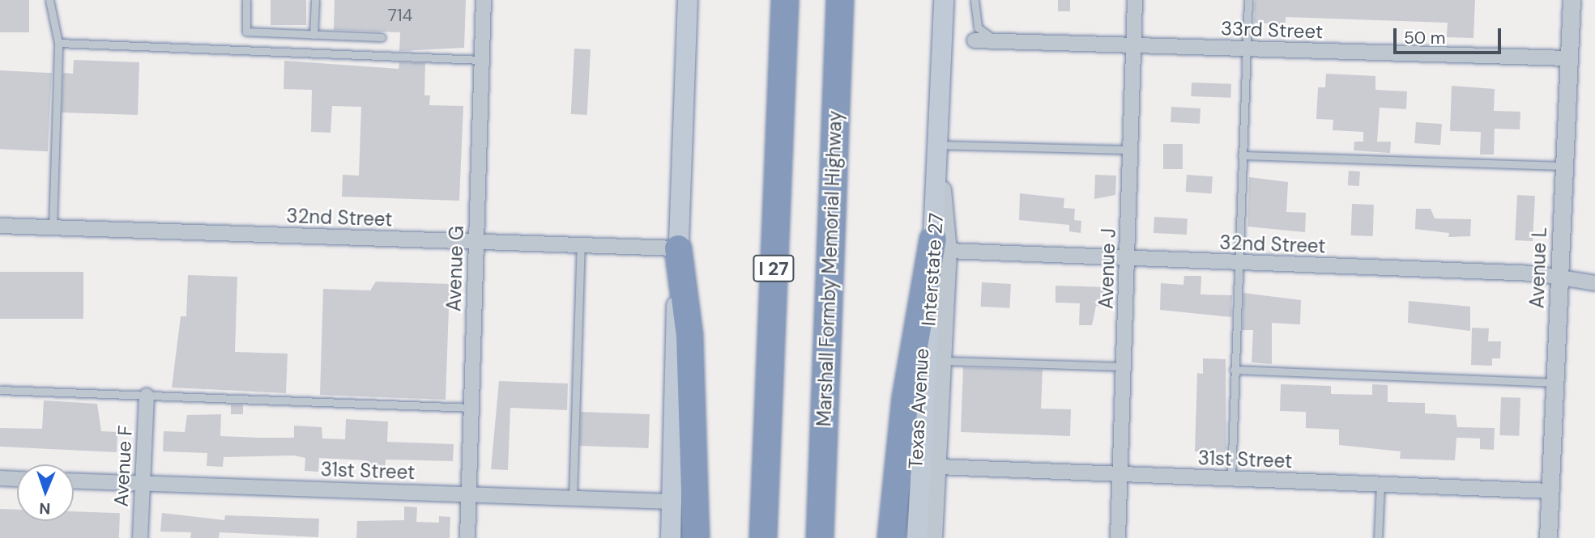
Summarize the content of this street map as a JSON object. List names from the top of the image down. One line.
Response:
{"streets":{"highway":["I 27","Marshall Formby Memorial Highway"],"main road":["Interstate 27"],"street":["33rd Street","32nd Street","Avenue L","Avenue G","Avenue J","Texas Avenue","31st Street","Avenue F"]},"crossings":[["33rd Street","Avenue L"],["33rd Street","Avenue J"],["32nd Street","Avenue L"],["32nd Street","Avenue G"],["32nd Street","Avenue J"],["32nd Street","Interstate 27"],["32nd Street","Texas Avenue"],["Avenue L","31st Street"],["Avenue G","31st Street"],["Avenue J","31st Street"],["Interstate 27","Texas Avenue"],["Texas Avenue","31st Street"],["31st Street","Avenue F"]],"house_numbers":["714"],"scale_bar":"50 m","north":"bottom"}
